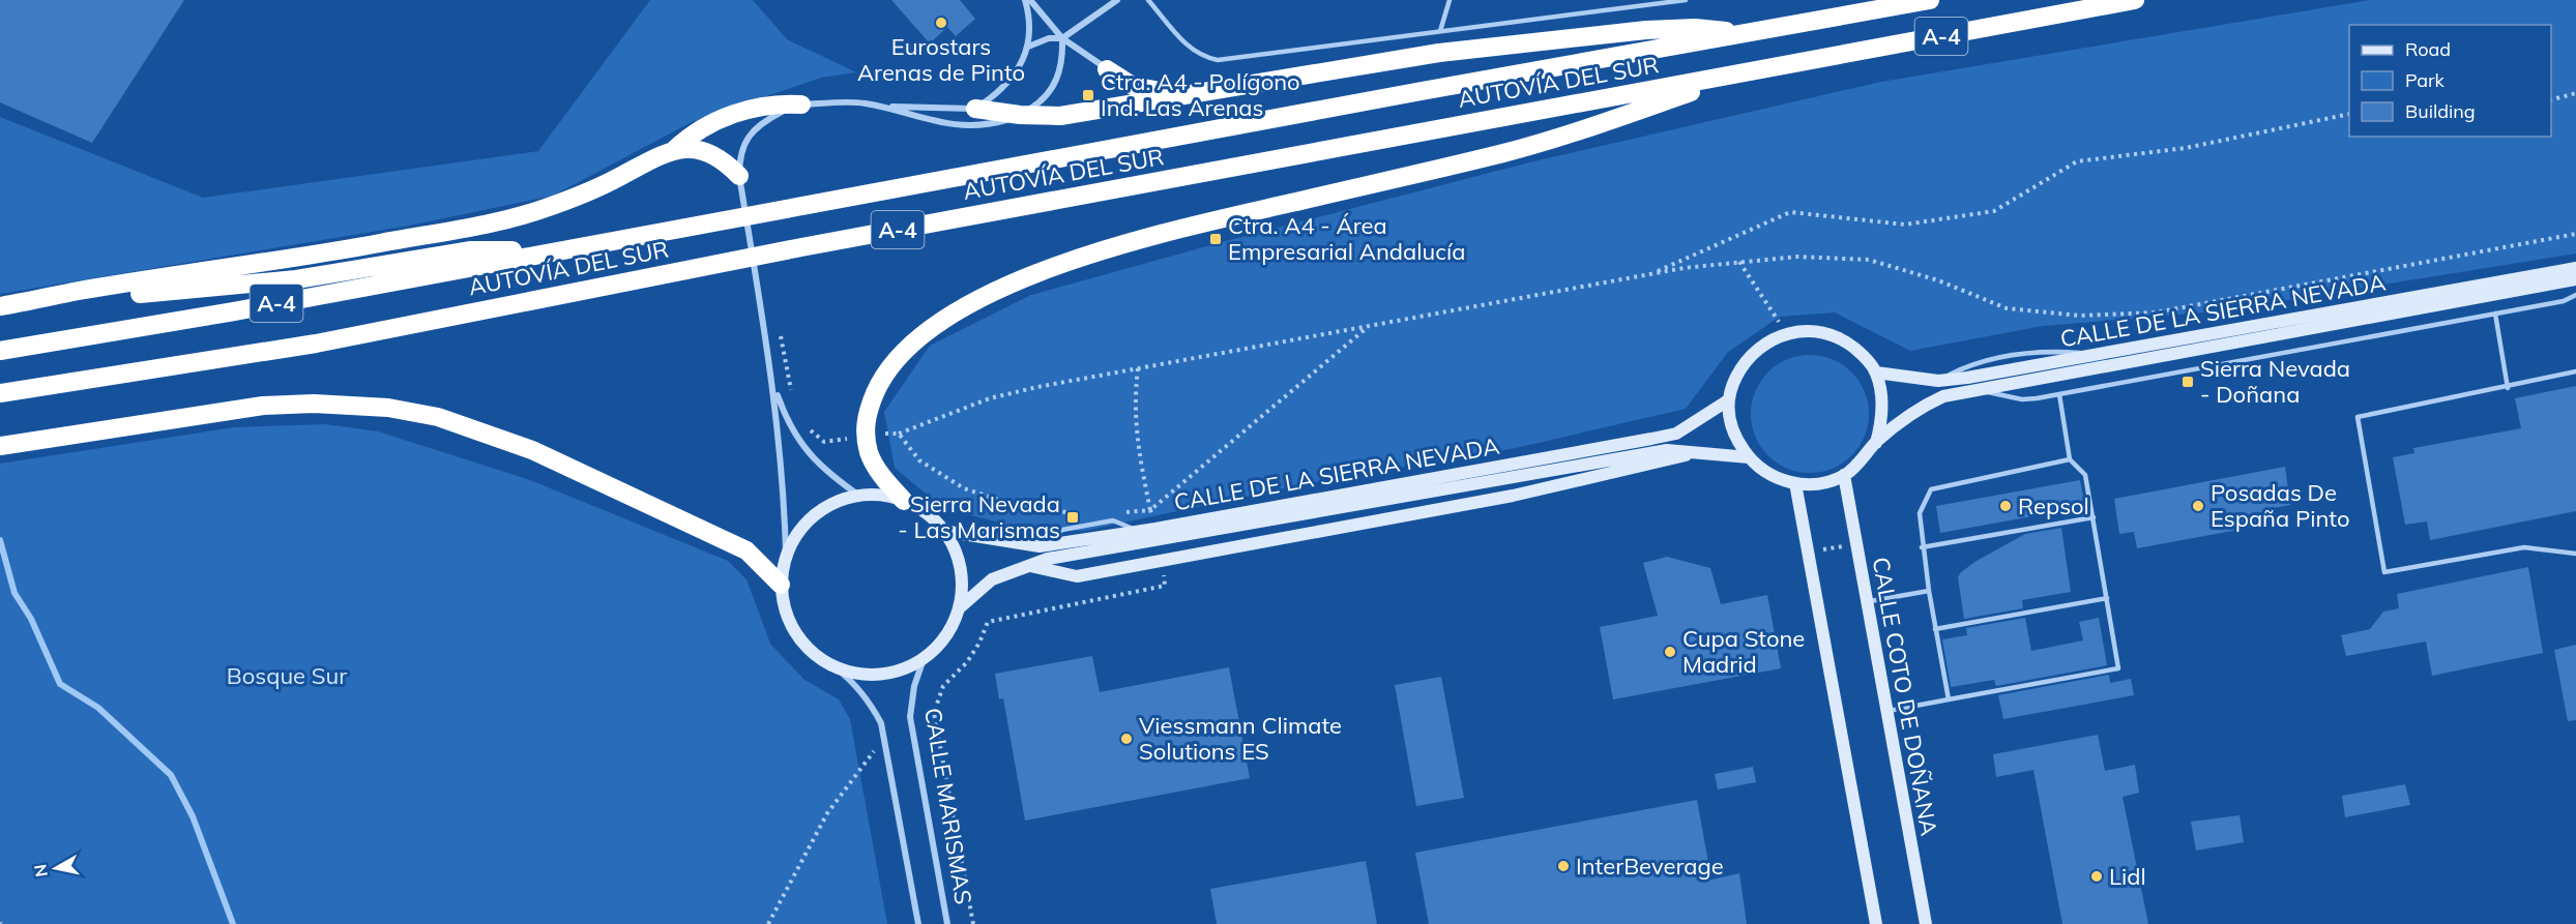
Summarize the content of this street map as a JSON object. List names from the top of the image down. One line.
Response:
{"streets":{"highway":["A-4","AUTOVÍA DEL SUR"],"main road":["CALLE DE LA SIERRA NEVADA","CALLE COTO DE DOÑANA"],"street":["CALLE MARISMAS"]},"crossings":[["CALLE DE LA SIERRA NEVADA","CALLE COTO DE DOÑANA"],["CALLE DE LA SIERRA NEVADA","CALLE MARISMAS"]],"parks":["Bosque Sur"],"places":{"other":["Eurostars Arenas de Pinto","Repsol","Posadas De España Pinto","Cupa Stone Madrid","Viessmann Climate Solutions ES","InterBeverage","Lidl"],"transit":["Ctra. A4 - Polígono Ind. Las Arenas","Ctra. A4 - Área Empresarial Andalucía","Sierra Nevada - Doñana","Sierra Nevada - Las Marismas"]},"legend":["Road","Park","Building"],"north":"left"}
